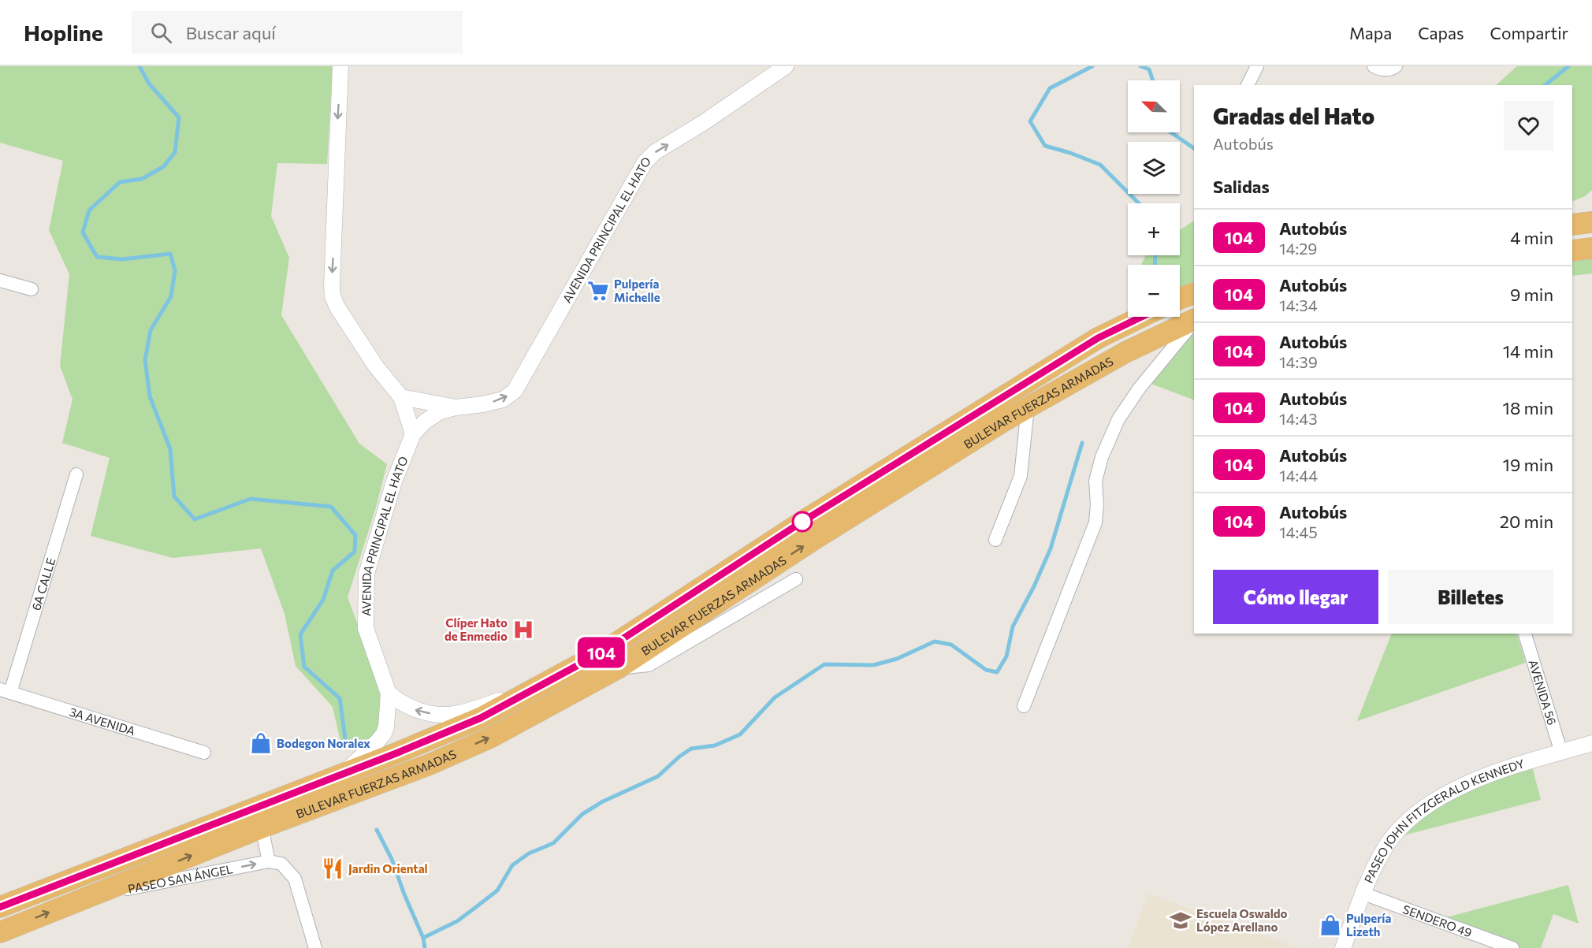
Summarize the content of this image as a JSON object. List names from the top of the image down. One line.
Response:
{"streets":{"highway":["BULEVAR FUERZAS ARMADAS"],"street":["AVENIDA PRINCIPAL EL HATO","6A CALLE","AVENIDA 56","3A AVENIDA","PASEO JOHN FITZGERALD KENNEDY","PASEO SAN ÁNGEL","SENDERO 49"]},"crossings":[["AVENIDA PRINCIPAL EL HATO","BULEVAR FUERZAS ARMADAS"],["BULEVAR FUERZAS ARMADAS","PASEO SAN ÁNGEL"],["6A CALLE","3A AVENIDA"],["AVENIDA 56","PASEO JOHN FITZGERALD KENNEDY"],["PASEO JOHN FITZGERALD KENNEDY","SENDERO 49"]],"one_way":["AVENIDA PRINCIPAL EL HATO","PASEO SAN ÁNGEL"],"places":{"supermarket":["Pulpería Michelle"],"hospital":["Clíper Hato de Enmedio"],"shop":["Bodegon Noralex","Pulpería Lizeth"],"restaurant":["Jardin Oriental"],"school or university":["Escuela Oswaldo López Arellano"]},"lines":["bus line 104"],"north":"top left","page":{"header":"Hopline","search":"Buscar aquí","nav":["Mapa","Capas","Compartir"],"on_map":"104","map_buttons":["+","−"],"heading":[["Gradas del Hato","Autobús"],"Salidas"],"list":[{"mark":"104","name":"Autobús","note":"14:29","value":"4 min"},{"mark":"104","name":"Autobús","note":"14:34","value":"9 min"},{"mark":"104","name":"Autobús","note":"14:39","value":"14 min"},{"mark":"104","name":"Autobús","note":"14:43","value":"18 min"},{"mark":"104","name":"Autobús","note":"14:44","value":"19 min"},{"mark":"104","name":"Autobús","note":"14:45","value":"20 min"}],"buttons":["Cómo llegar","Billetes"]}}
